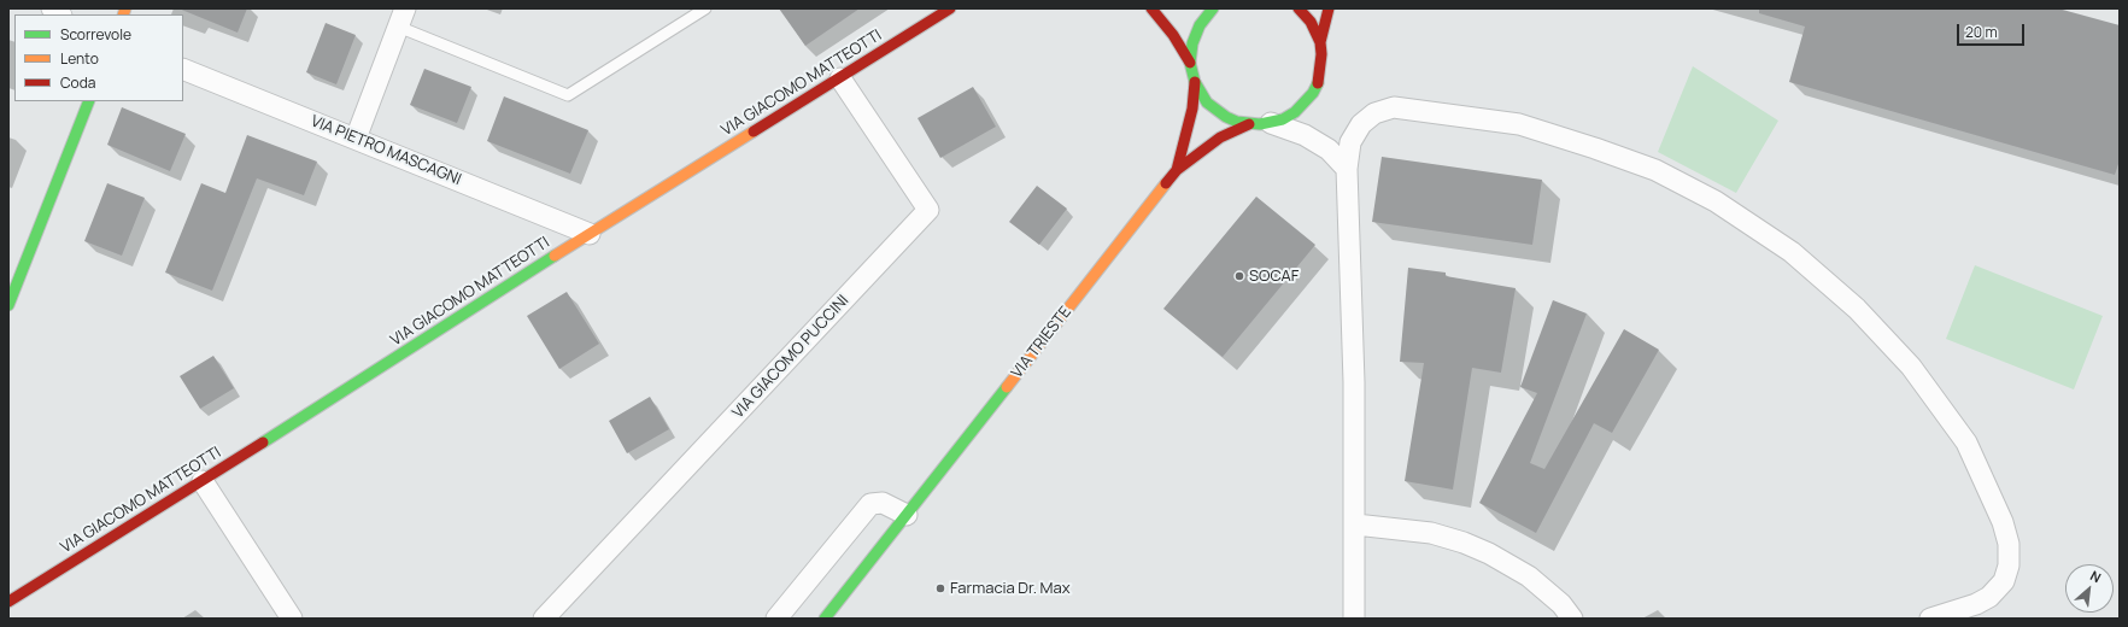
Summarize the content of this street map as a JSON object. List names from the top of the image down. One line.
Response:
{"streets":{"street":["VIA GIACOMO MATTEOTTI","VIA PIETRO MASCAGNI","VIA TRIESTE","VIA GIACOMO PUCCINI"]},"crossings":[["VIA GIACOMO MATTEOTTI","VIA PIETRO MASCAGNI"],["VIA GIACOMO MATTEOTTI","VIA GIACOMO PUCCINI"]],"places":["SOCAF","Farmacia Dr. Max"],"legend":["Scorrevole","Lento","Coda"],"scale_bar":"20 m","north":"top right"}
